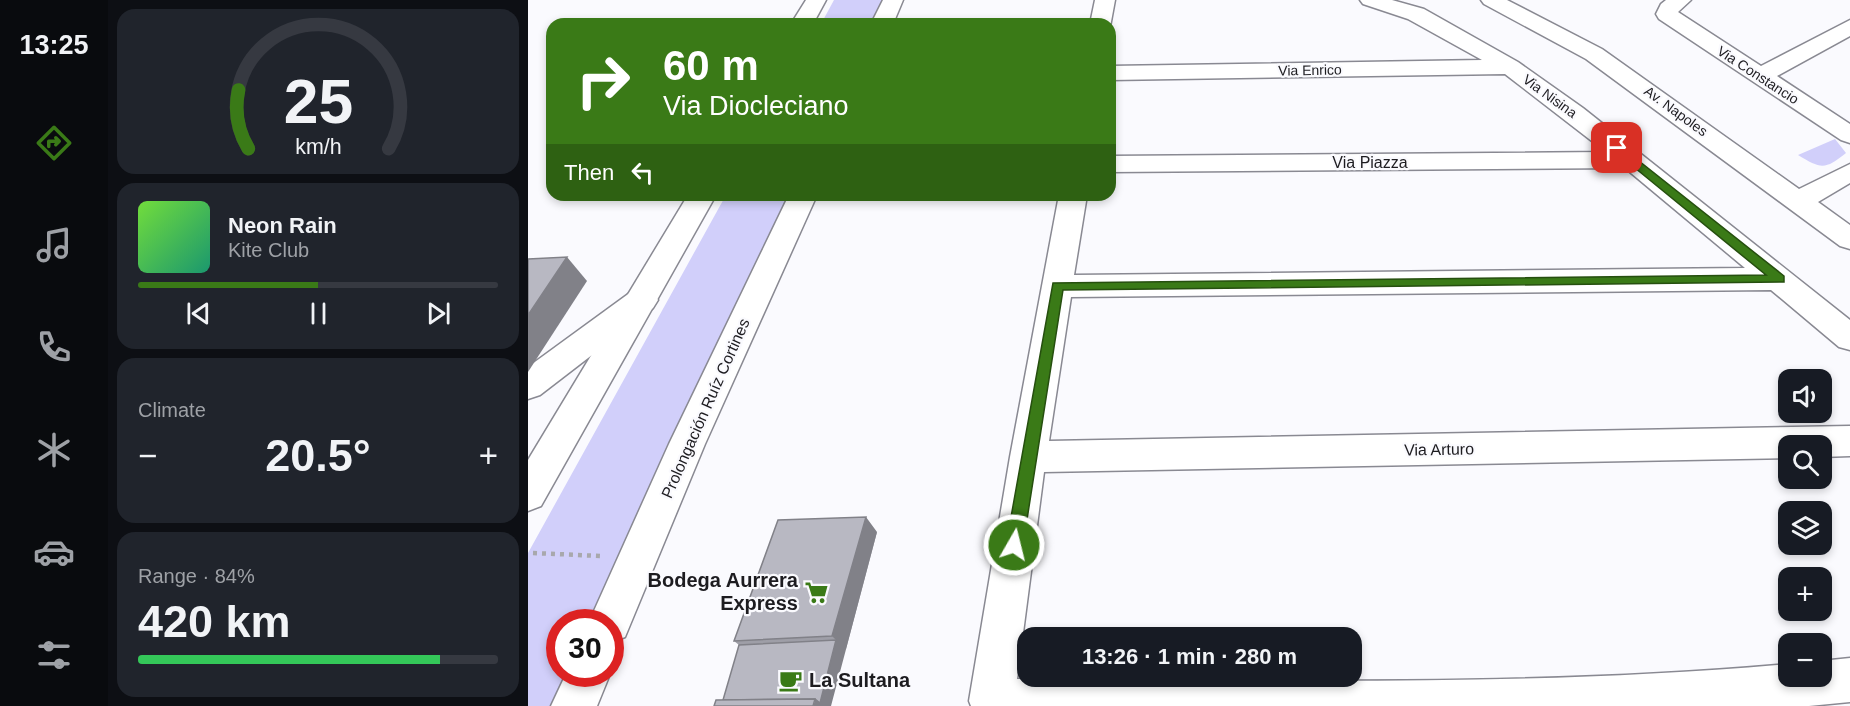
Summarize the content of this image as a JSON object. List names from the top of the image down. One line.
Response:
{"streets":{"street":["Via Enrico","Via Constancio","Via Nisina","Av. Napoles","Via Piazza","Prolongación Ruíz Cortines","Via Arturo"]},"crossings":[["Via Enrico","Via Nisina"],["Via Nisina","Via Piazza"]],"places":{"supermarket":["Bodega Aurrera Express"],"cafe":["La Sultana"]},"page":{"tabs":"13:25","turn":["60 m","Via Diocleciano"],"then":"Then","song":["Neon Rain","Kite Club"],"tile":["Climate",["Range · 84%","420 km"]],"map_buttons":["+","−"],"heat":["−","20.5°","+"],"limit":"30","trip":"13:26 · 1 min · 280 m","gauge":["25","km/h"]}}
